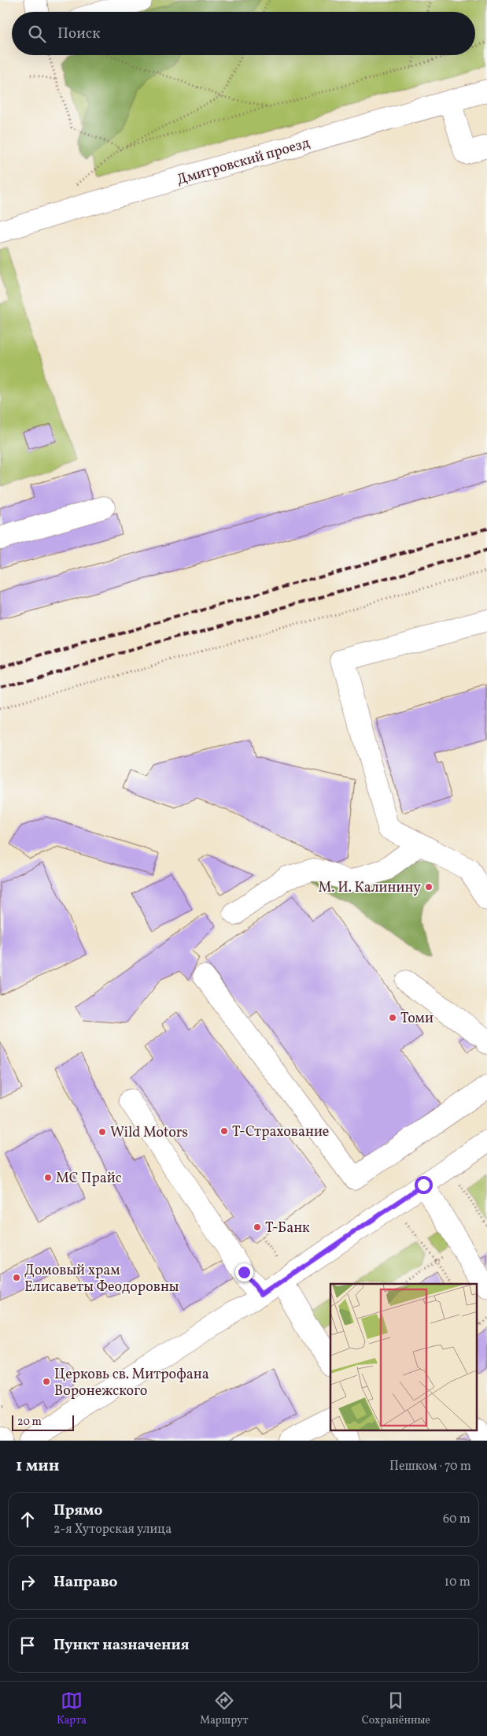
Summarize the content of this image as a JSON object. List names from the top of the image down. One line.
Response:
{"streets":{"street":["Дмитровский проезд"]},"places":["М. И. Калинину","Томи","Т‑Страхование","Wild Motors","МС Прайс","Т-Банк","Домовый храм Елисаветы Феодоровны","Церковь св. Митрофана Воронежского"],"scale_bar":"20 m","page":{"search":"Поиск","scale":"20 m","heading":["1 мин","Пешком · 70 m"],"list":[["Прямо","2-я Хуторская улица","60 m"],["Направо","10 m"],"Пункт назначения"],"nav":["Карта","Маршрут","Сохранённые"]}}
